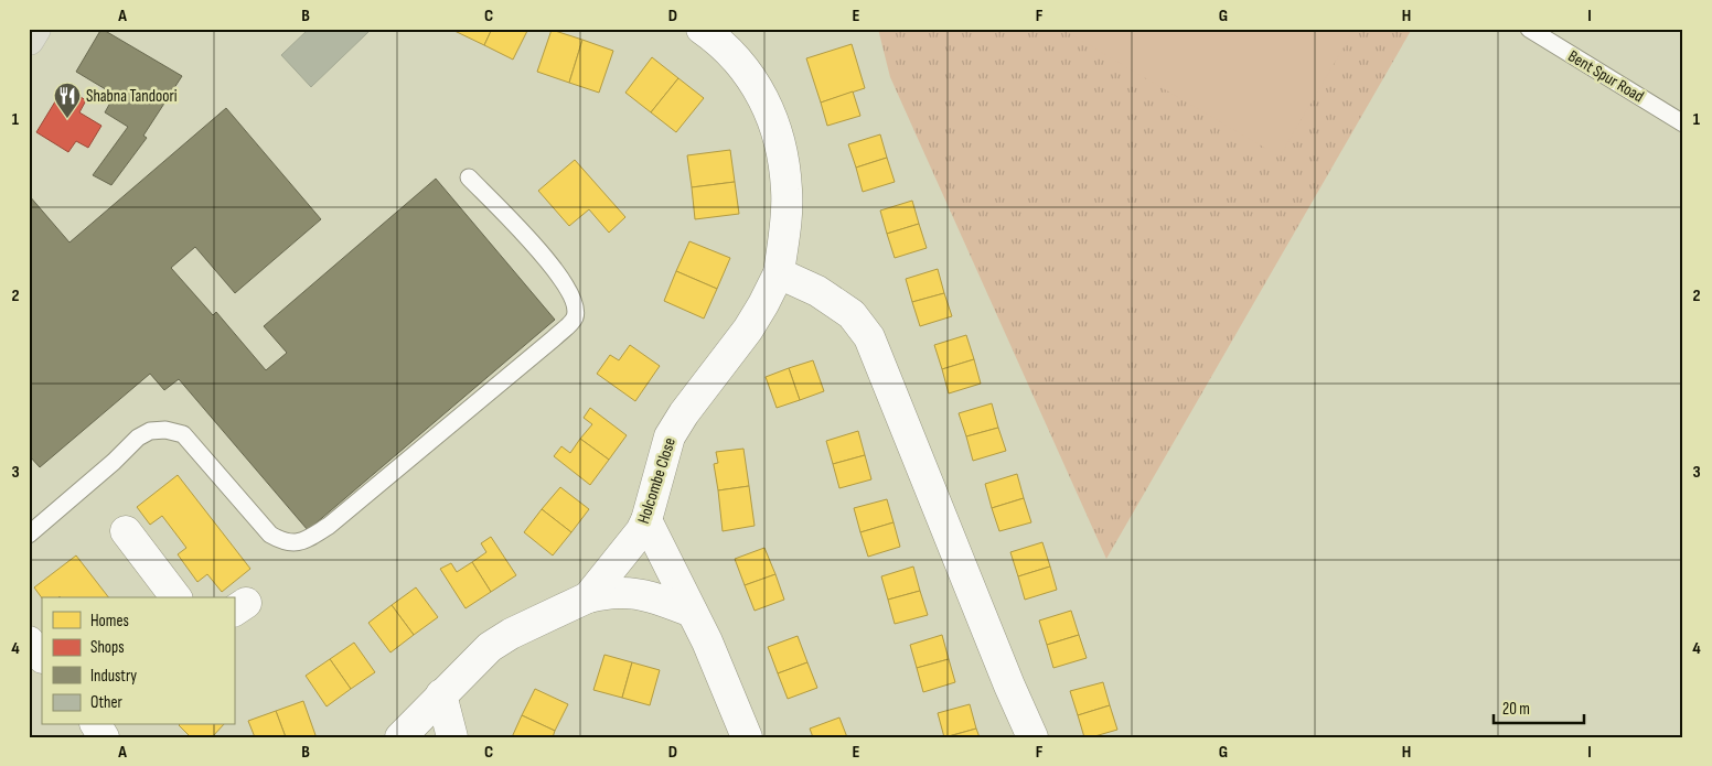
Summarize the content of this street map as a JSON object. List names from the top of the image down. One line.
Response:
{"streets":{"street":["Holcombe Close"],"lane":["Bent Spur Road"]},"places":{"restaurant":["Shabna Tandoori"]},"legend":["Homes","Shops","Industry","Other"],"scale_bar":"20 m","grid":{"columns":["A","B","C","D","E","F","G","H","I"],"rows":["1","2","3","4"]}}
